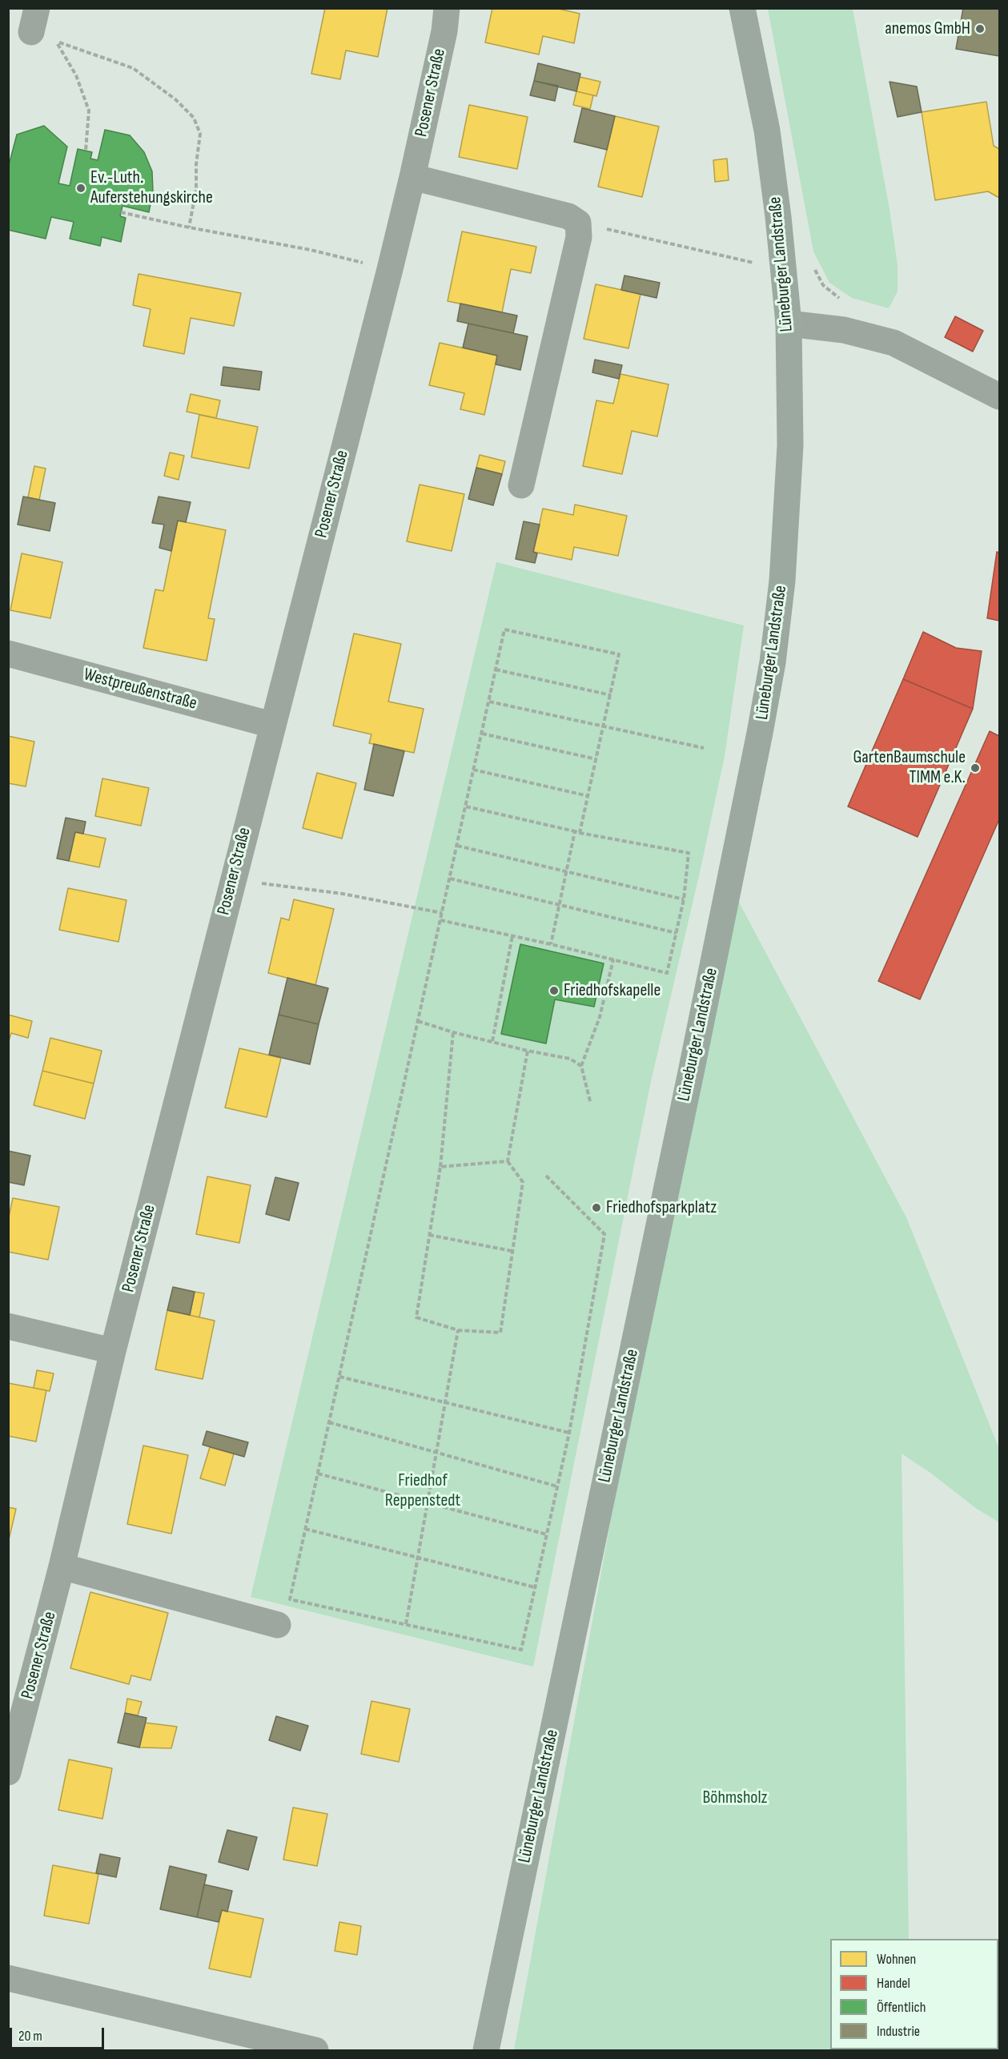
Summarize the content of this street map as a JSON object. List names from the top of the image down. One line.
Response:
{"streets":{"main road":["Lüneburger Landstraße"],"street":["Posener Straße","Westpreußenstraße"]},"crossings":[["Posener Straße","Westpreußenstraße"]],"parks":["Friedhof Reppenstedt","Böhmsholz"],"places":["anemos GmbH","Ev.-Luth. Auferstehungskirche","GartenBaumschule TIMM e.K.","Friedhofskapelle","Friedhofsparkplatz"],"legend":["Wohnen","Handel","Öffentlich","Industrie"],"scale_bar":"20 m"}
